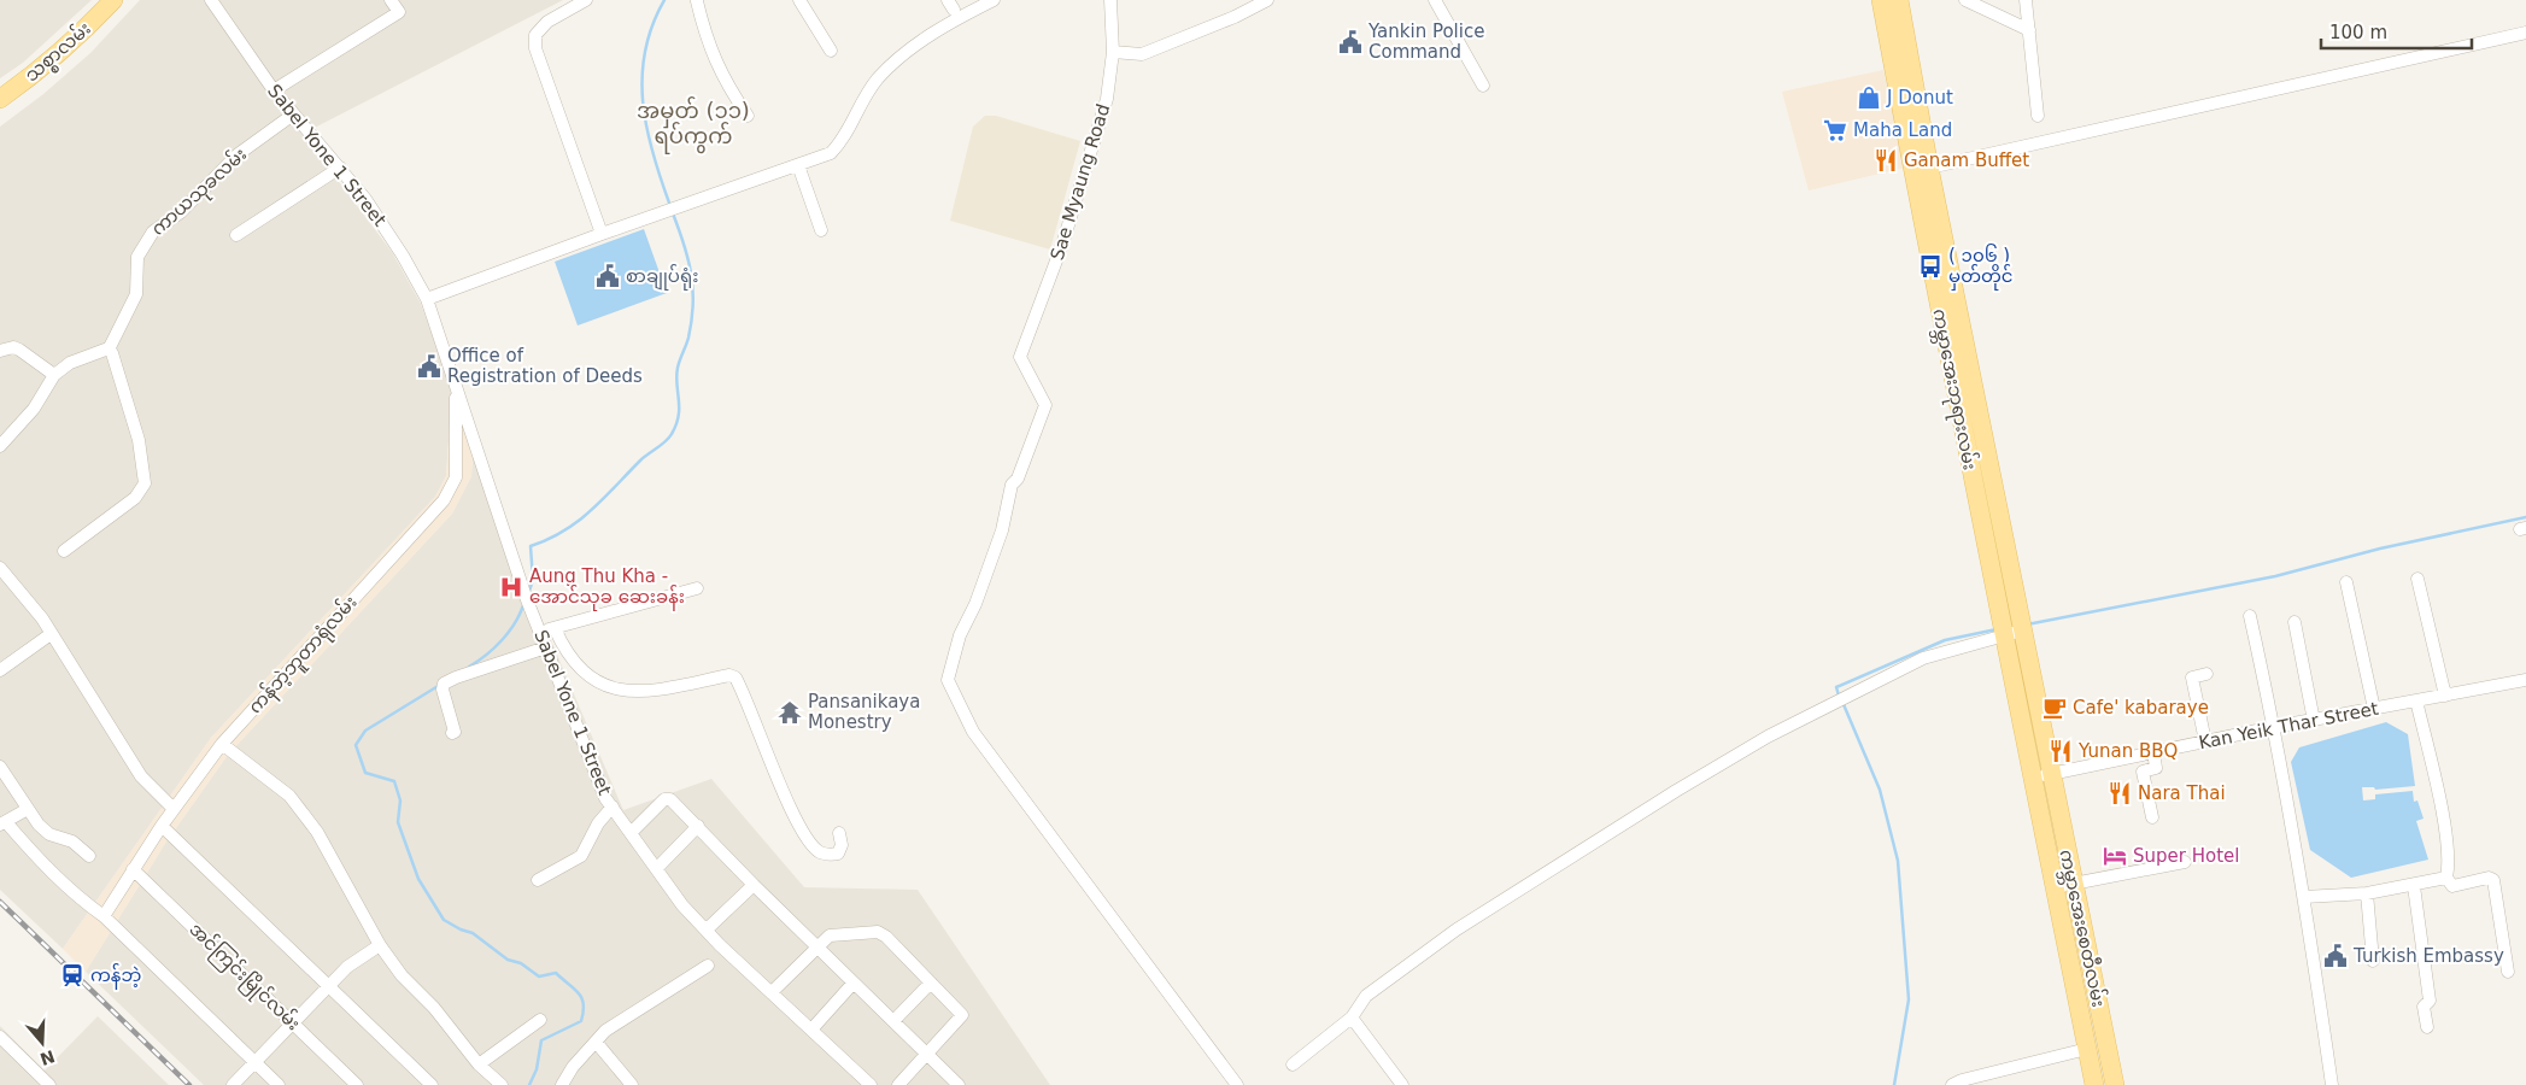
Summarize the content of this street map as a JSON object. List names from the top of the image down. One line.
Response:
{"streets":{"main road":["သစ္စာလမ်း","ကမ္ဘာအေးဘုရားလမ်း","ကမ္ဘာအေးစေတီလမ်း"],"street":["Sabel Yone 1 Street","Sae Myaung Road","ကာယသုခလမ်း","ကန်ဘဲ့ဘူတာရုံလမ်း","Kan Yeik Thar Street","အင်ကြင်းမြိုင်လမ်း"]},"crossings":[["Sabel Yone 1 Street","ကာယသုခလမ်း"],["Sabel Yone 1 Street","ကန်ဘဲ့ဘူတာရုံလမ်း"],["ကမ္ဘာအေးဘုရားလမ်း","Kan Yeik Thar Street"],["ကမ္ဘာအေးဘုရားလမ်း","ကမ္ဘာအေးစေတီလမ်း"],["ကန်ဘဲ့ဘူတာရုံလမ်း","အင်ကြင်းမြိုင်လမ်း"],["Kan Yeik Thar Street","ကမ္ဘာအေးစေတီလမ်း"]],"districts":["အမှတ် (၁၁) ရပ်ကွက်"],"places":{"public building":["Yankin Police Command","စာချုပ်ရုံး","Office of Registration of Deeds","Turkish Embassy"],"shop":["J Donut"],"supermarket":["Maha Land"],"restaurant":["Ganam Buffet","Yunan BBQ","Nara Thai"],"bus stop":["( ၁၀၆ ) မှတ်တိုင်"],"hospital":["Aung Thu Kha - အောင်သုခ ဆေးခန်း"],"cafe":["Cafe' kabaraye"],"temple":["Pansanikaya Monestry"],"hotel":["Super Hotel"],"station":["ကန်ဘဲ့"]},"scale_bar":"100 m","north":"bottom"}
